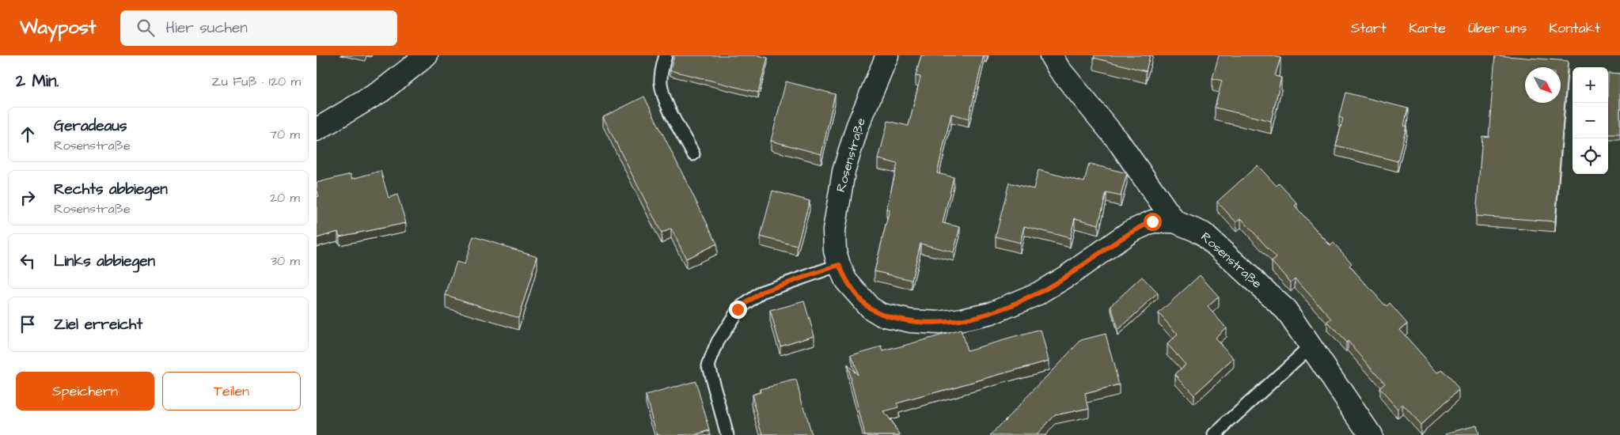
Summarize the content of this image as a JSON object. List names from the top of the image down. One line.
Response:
{"streets":{"street":["Rosenstraße"]},"north":"bottom right","page":{"header":"Waypost","search":"Hier suchen","nav":["Start","Karte","Über uns","Kontakt"],"heading":["2 Min.","Zu Fuß · 120 m"],"map_buttons":["+","−"],"list":[["Geradeaus","Rosenstraße","70 m"],["Rechts abbiegen","Rosenstraße","20 m"],["Links abbiegen","30 m"],"Ziel erreicht"],"buttons":["Speichern","Teilen"]}}
